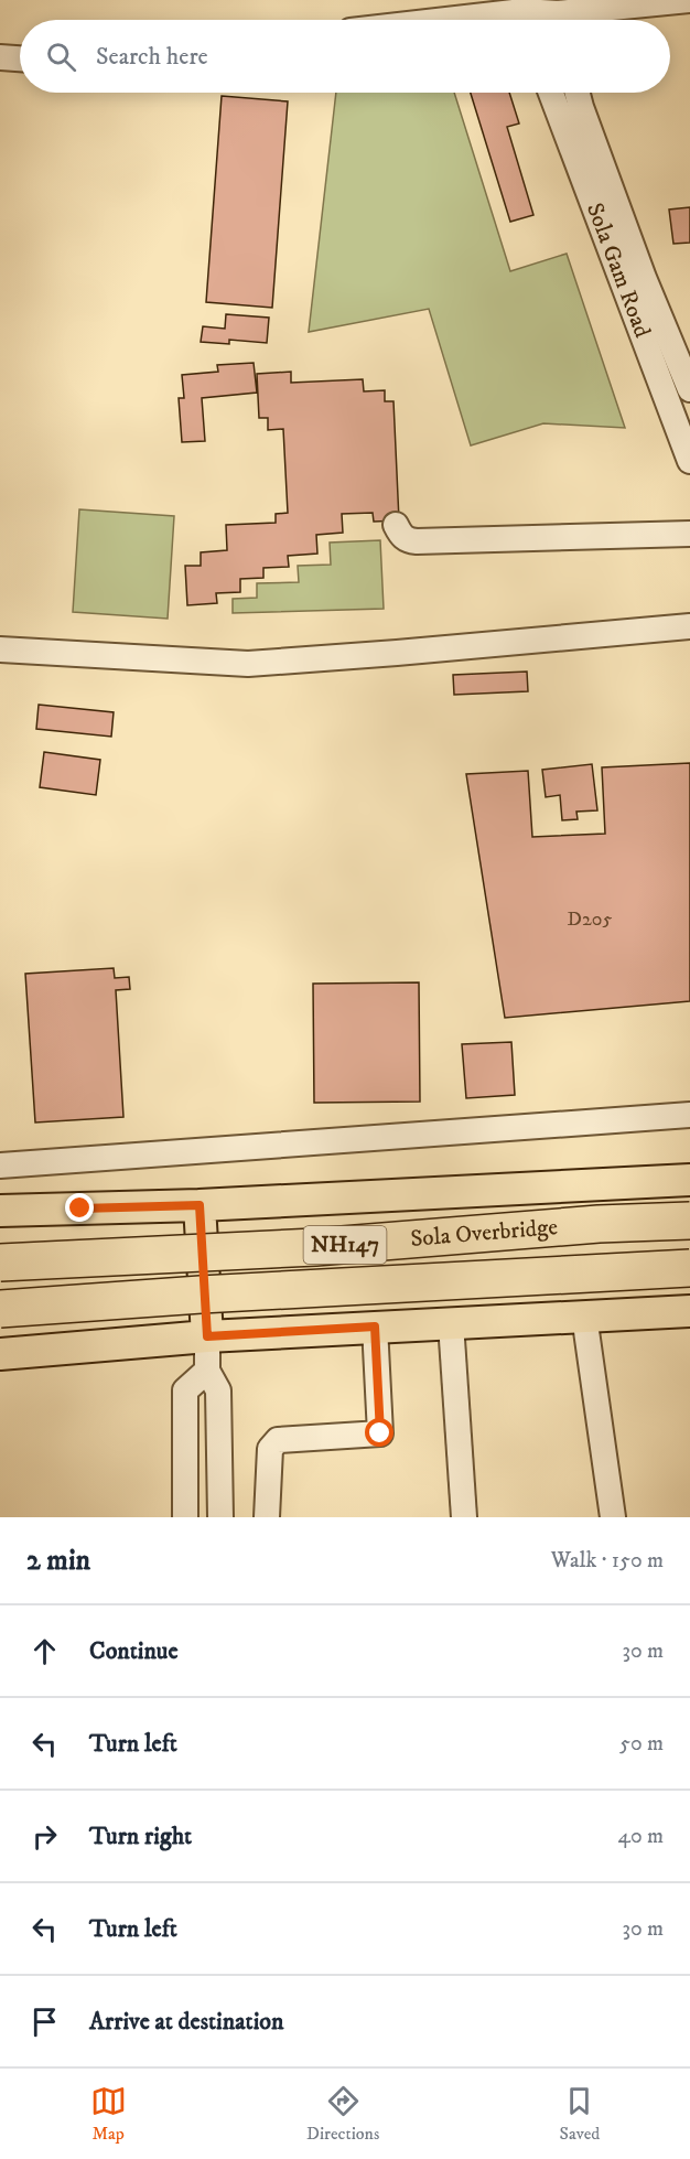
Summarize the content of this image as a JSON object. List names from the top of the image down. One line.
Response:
{"streets":{"highway":["Sola Overbridge","NH147"],"street":["Sola Gam Road"]},"house_numbers":["D205"],"page":{"search":"Search here","heading":["2 min","Walk · 150 m"],"list":[["Continue","30 m"],["Turn left","50 m"],["Turn right","40 m"],["Turn left","30 m"],"Arrive at destination"],"nav":["Map","Directions","Saved"]}}
